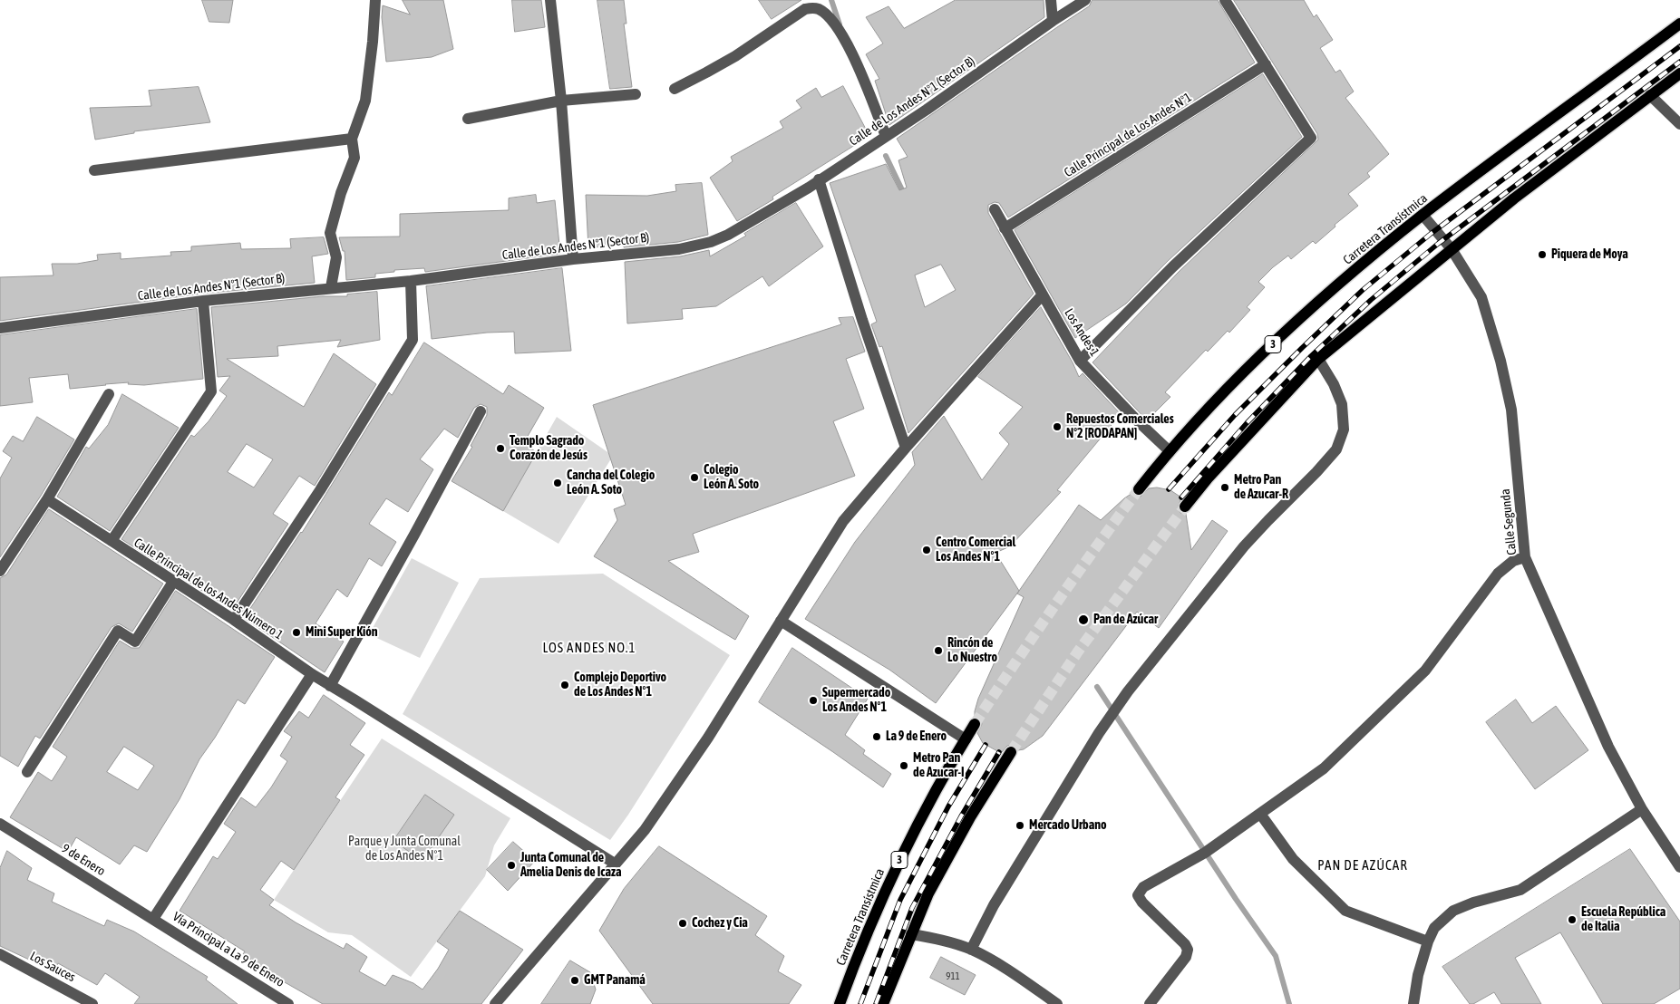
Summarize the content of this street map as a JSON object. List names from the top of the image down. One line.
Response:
{"streets":{"main road":["Carretera Transístmica","3"],"street":["Calle de Los Andes N°1 (Sector B)","Calle Principal de Los Andes N°1","Los Andes 1","Calle Segunda","Calle Principal de los Andes Número 1","9 de Enero","Vía Principal a La 9 de Enero","Los Sauces"]},"crossings":[["Calle Principal de Los Andes N°1","Los Andes 1"],["Carretera Transístmica","Los Andes 1"],["Carretera Transístmica","Calle Segunda"],["9 de Enero","Vía Principal a La 9 de Enero"]],"districts":["LOS ANDES NO.1","PAN DE AZÚCAR"],"parks":["Parque y Junta Comunal de Los Andes N°1"],"places":["Piquera de Moya","Repuestos Comerciales N°2 [RODAPAN]","Templo Sagrado Corazón de Jesús","Colegio León A. Soto","Cancha del Colegio León A. Soto","Metro Pan de Azucar-R","Centro Comercial Los Andes N°1","Pan de Azúcar","Mini Super Kión","Rincón de Lo Nuestro","Complejo Deportivo de Los Andes N°1","Supermercado Los Andes N°1","La 9 de Enero","Metro Pan de Azucar-I","Mercado Urbano","Junta Comunal de Amelia Denis de Icaza","Escuela República de Italia","Cochez y Cia","GMT Panamá"],"house_numbers":["911"]}
